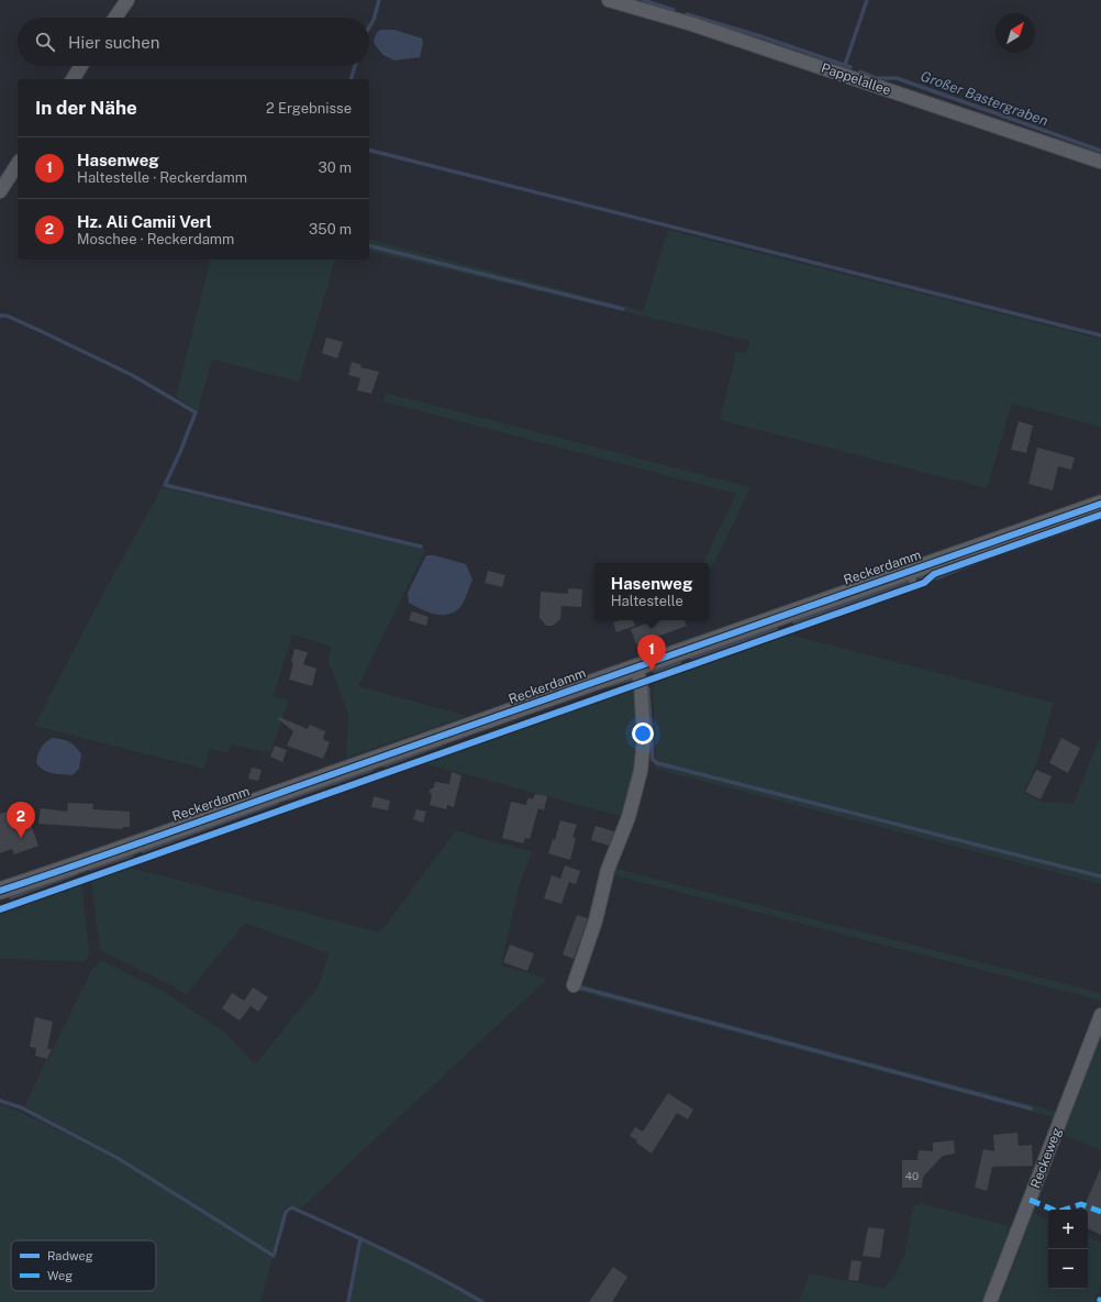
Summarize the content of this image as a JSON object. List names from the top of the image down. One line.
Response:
{"streets":{"street":["Pappelallee","Reckerdamm","Reckeweg"]},"water":["Großer Bastergraben"],"house_numbers":["40"],"legend":["Radweg","Weg"],"north":"top right","page":{"search":"Hier suchen","heading":["In der Nähe","2 Ergebnisse"],"list":[{"mark":"1","name":"Hasenweg","note":"Haltestelle · Reckerdamm","value":"30 m"},{"mark":"2","name":"Hz. Ali Camii Verl","note":"Moschee · Reckerdamm","value":"350 m"}],"popup":["Hasenweg","Haltestelle"],"pins":["1","2"],"map_buttons":["+","−"]}}
